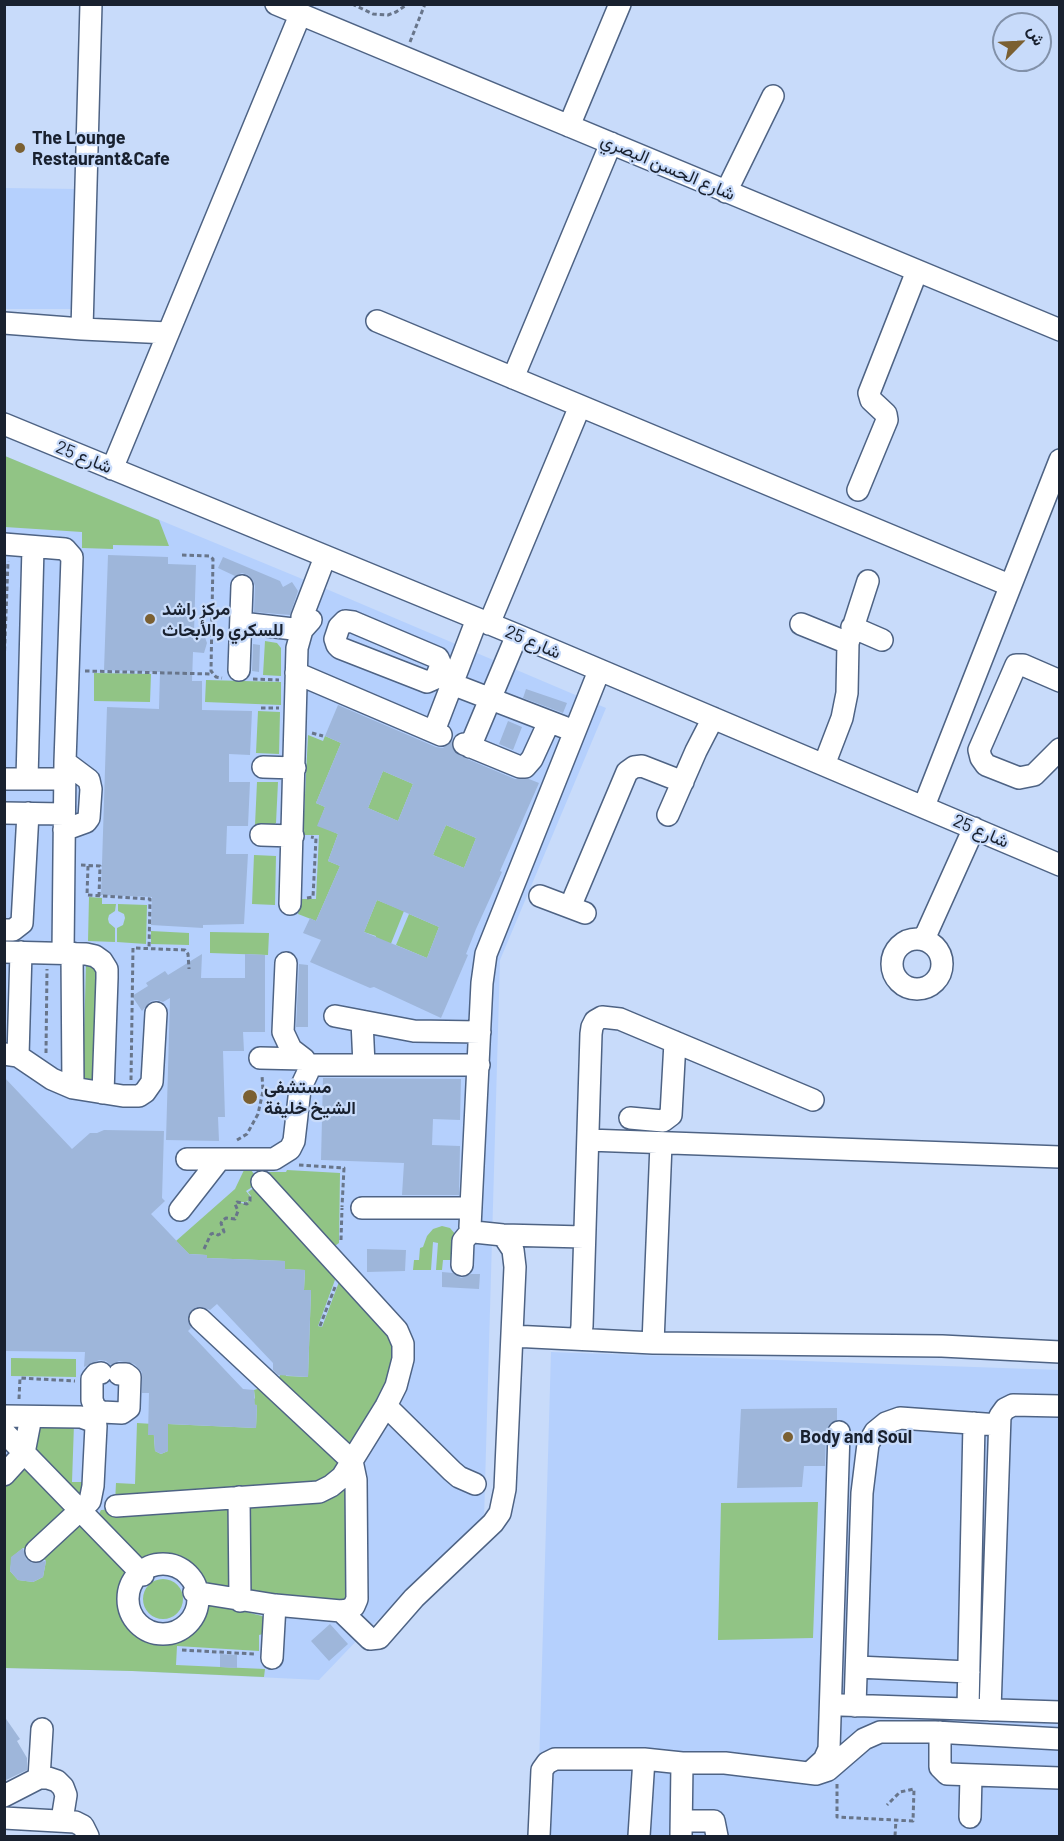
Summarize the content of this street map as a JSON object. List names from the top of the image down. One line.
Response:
{"streets":{"street":["شارع الحسن البصري","شارع 25"]},"places":["The Lounge Restaurant&Cafe","مركز راشد للسكري والأبحاث","مستشفى الشيخ خليفة","Body and Soul"],"north":"top right"}
